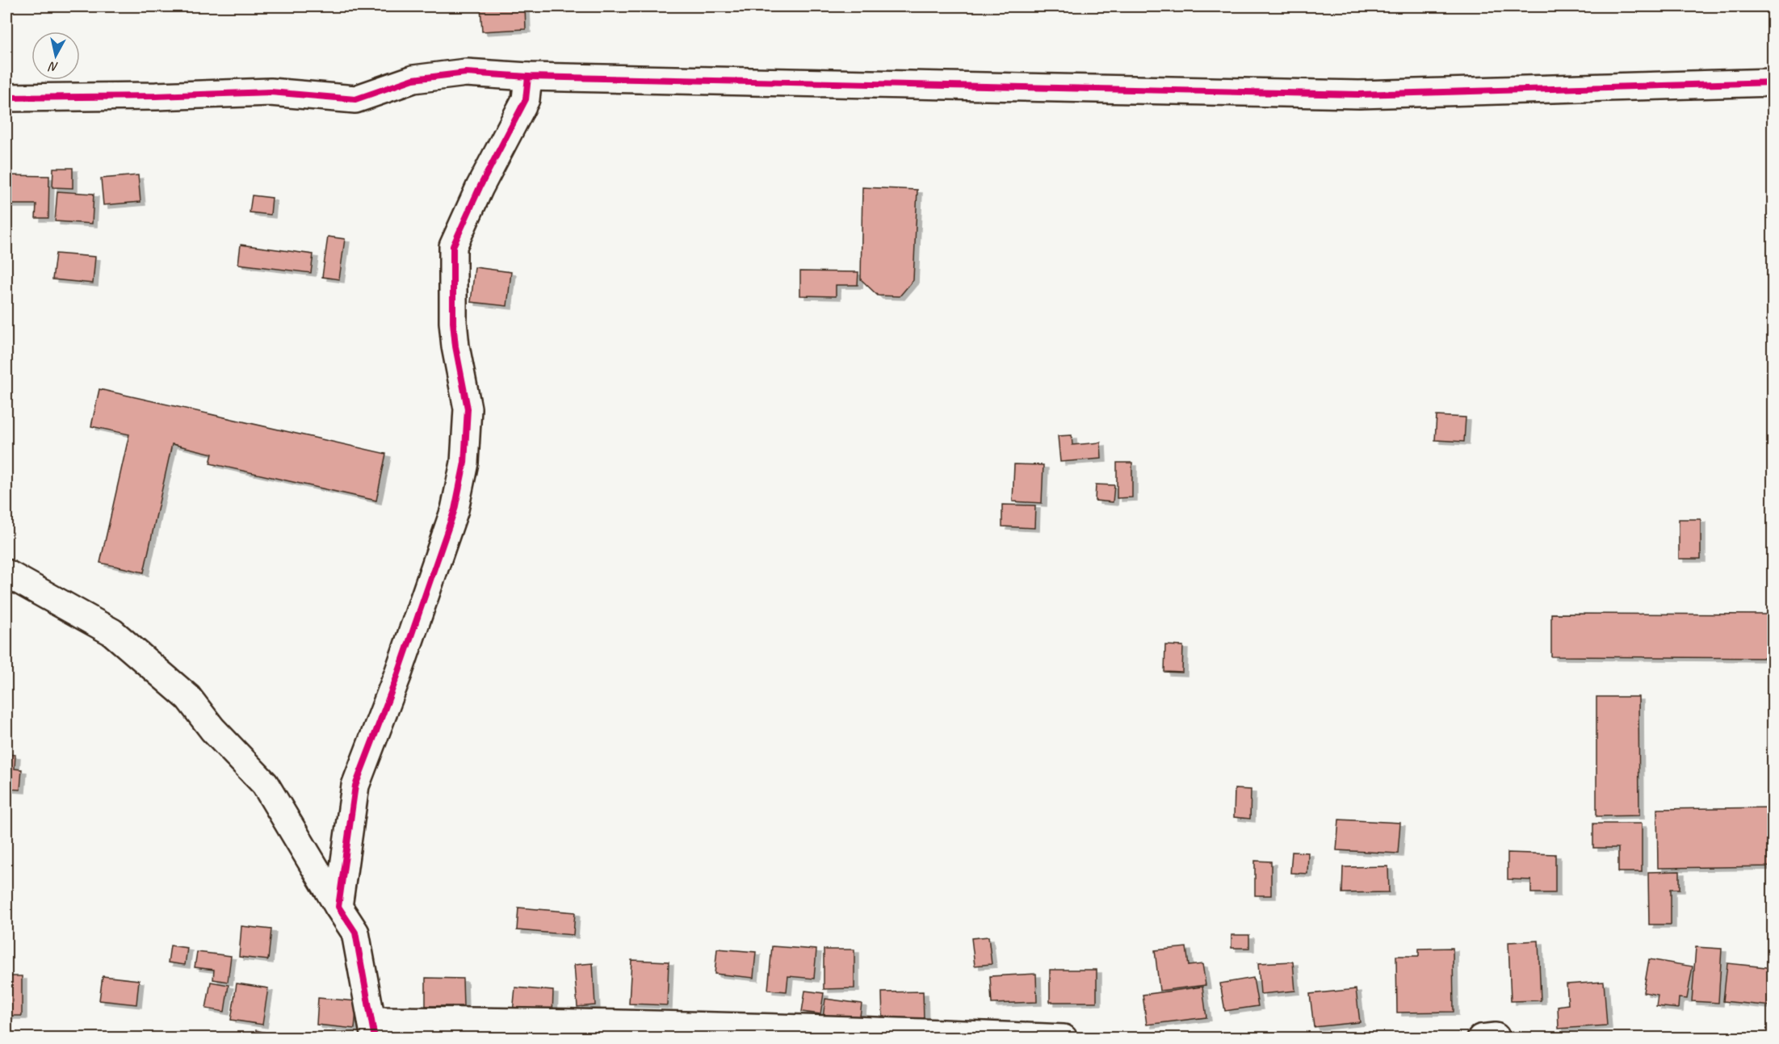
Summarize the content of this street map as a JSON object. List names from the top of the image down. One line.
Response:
{"north":"bottom"}
